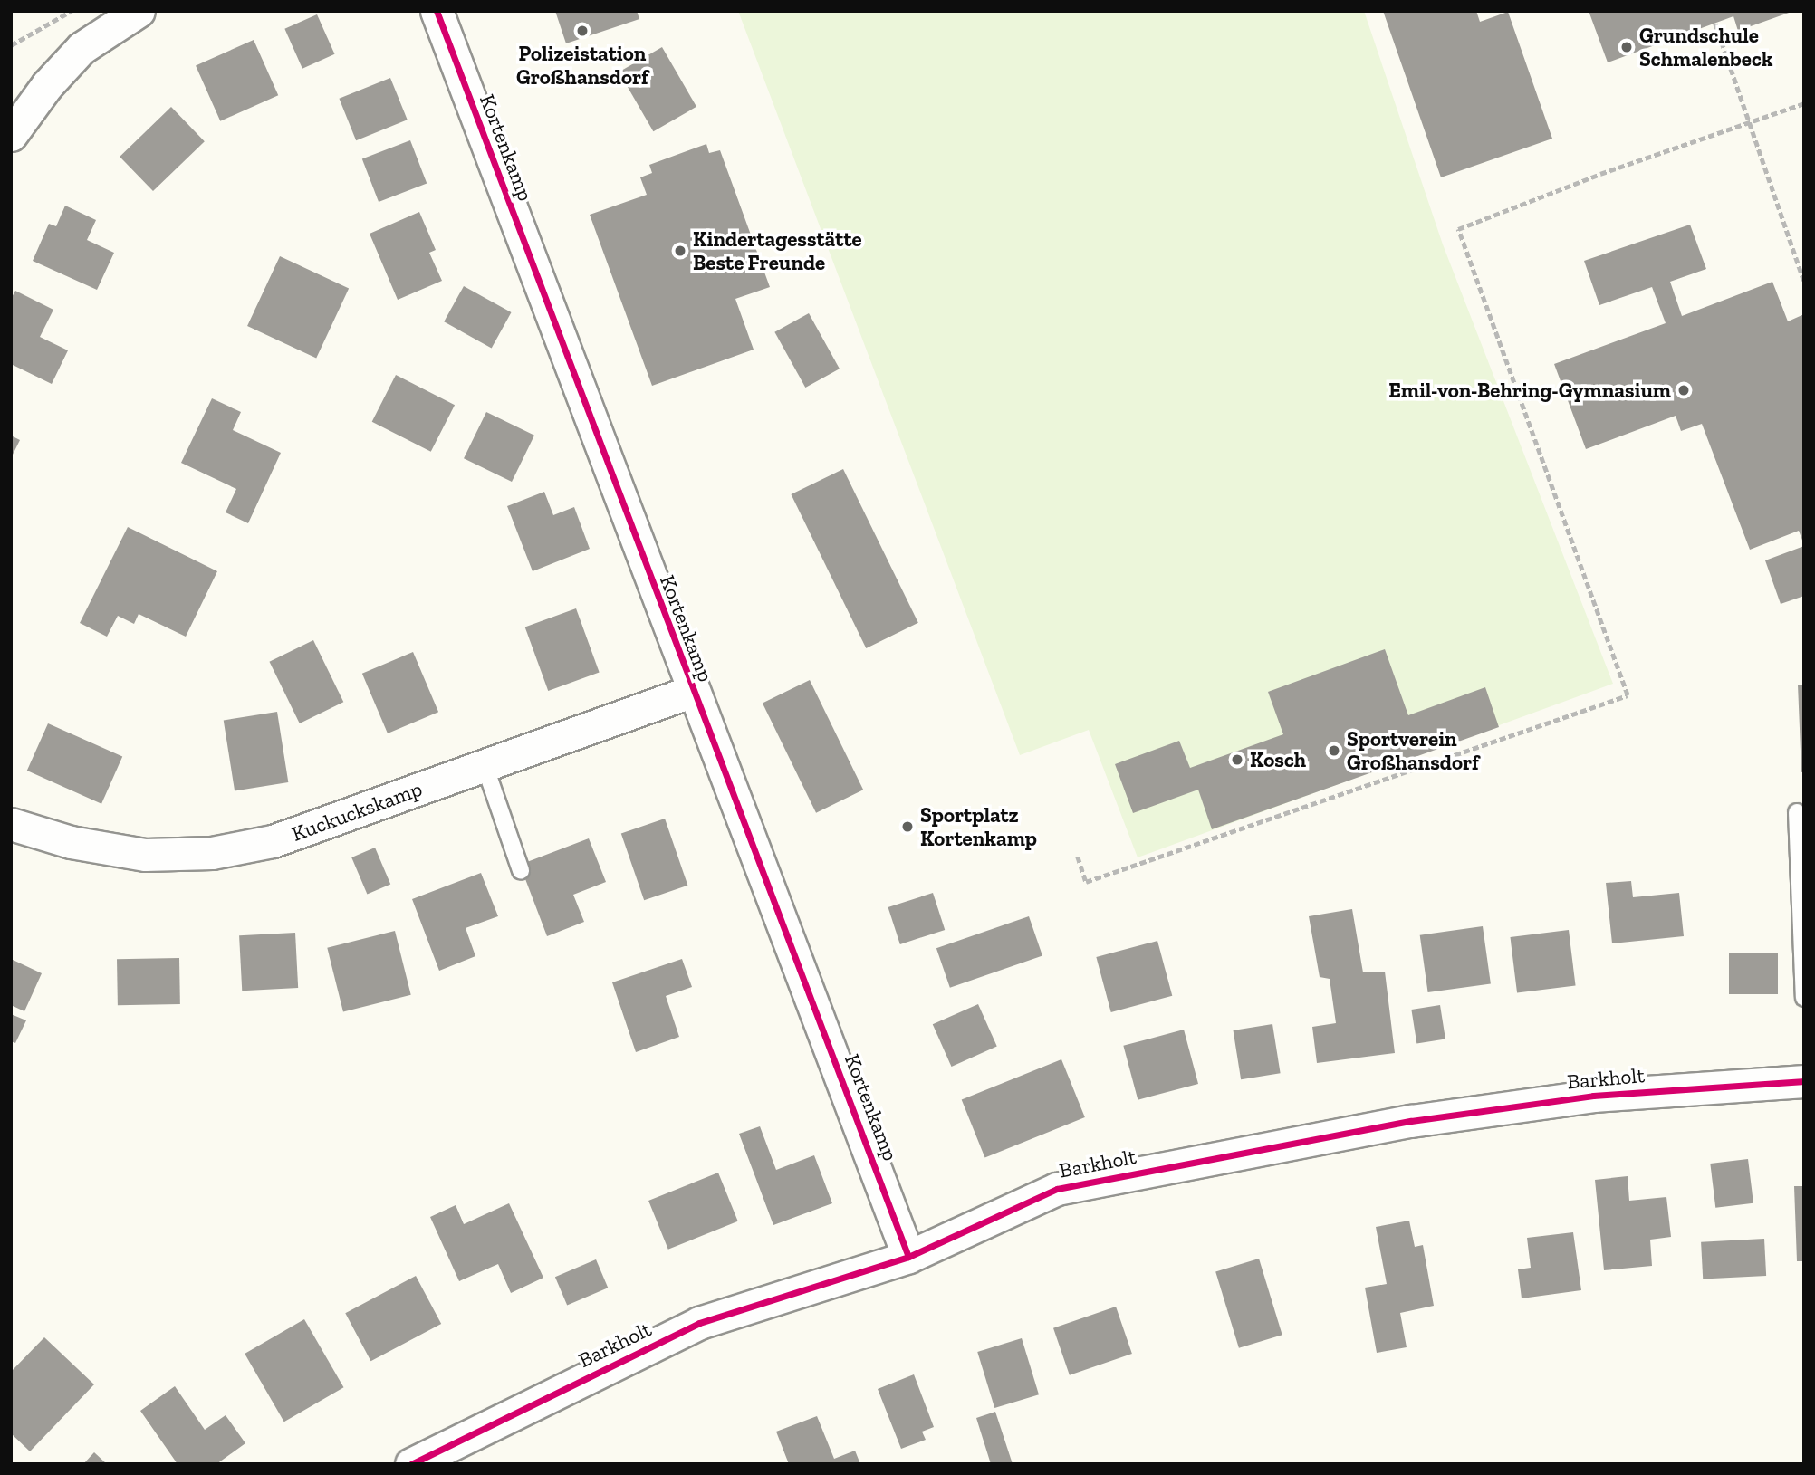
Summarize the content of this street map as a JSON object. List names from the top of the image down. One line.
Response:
{"streets":{"street":["Kortenkamp","Kuckuckskamp","Barkholt"]},"crossings":[["Kortenkamp","Kuckuckskamp"],["Kortenkamp","Barkholt"]],"places":["Polizeistation Großhansdorf","Grundschule Schmalenbeck","Kindertagesstätte Beste Freunde","Emil-von-Behring-Gymnasium","Sportverein Großhansdorf","Kosch","Sportplatz Kortenkamp"]}
